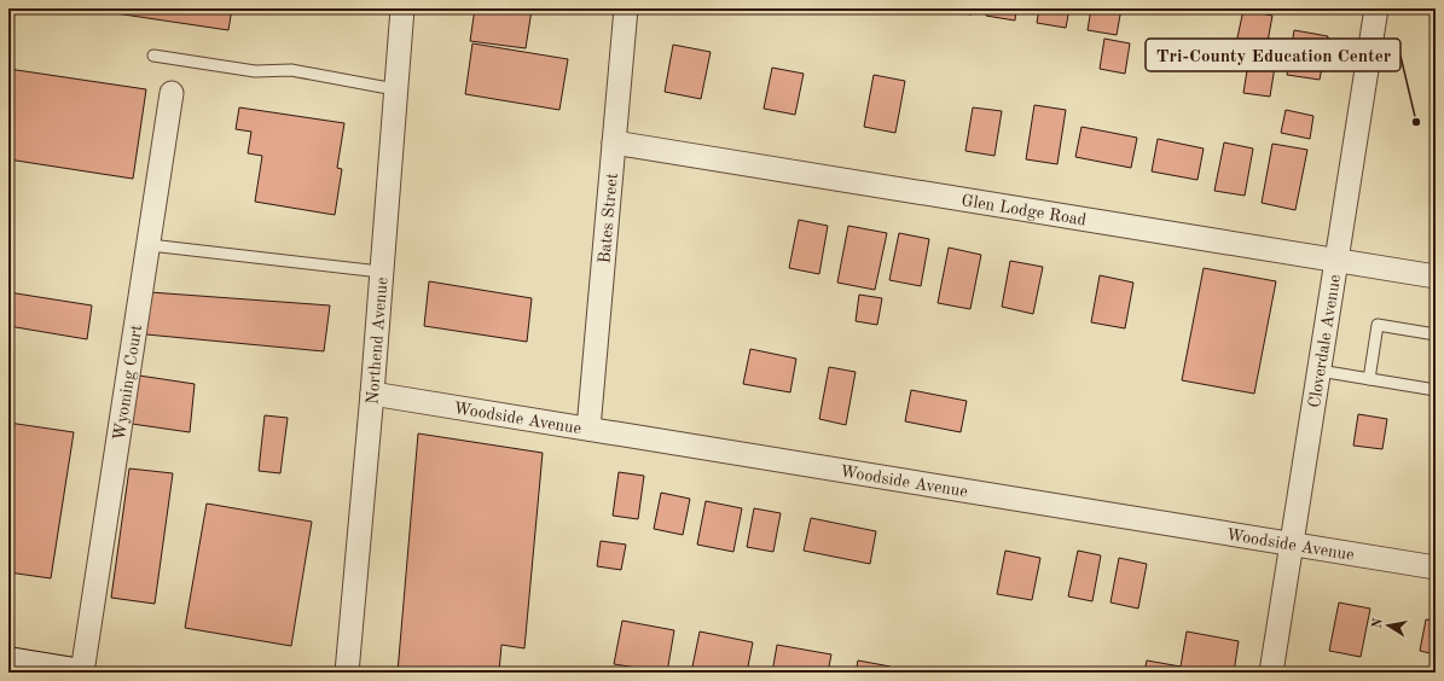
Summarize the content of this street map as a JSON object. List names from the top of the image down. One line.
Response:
{"streets":{"street":["Glen Lodge Road","Bates Street","Northend Avenue","Cloverdale Avenue","Wyoming Court","Woodside Avenue"]},"crossings":[["Glen Lodge Road","Bates Street"],["Glen Lodge Road","Cloverdale Avenue"],["Bates Street","Woodside Avenue"],["Northend Avenue","Woodside Avenue"],["Cloverdale Avenue","Woodside Avenue"]],"places":["Tri-County Education Center"],"north":"left"}
